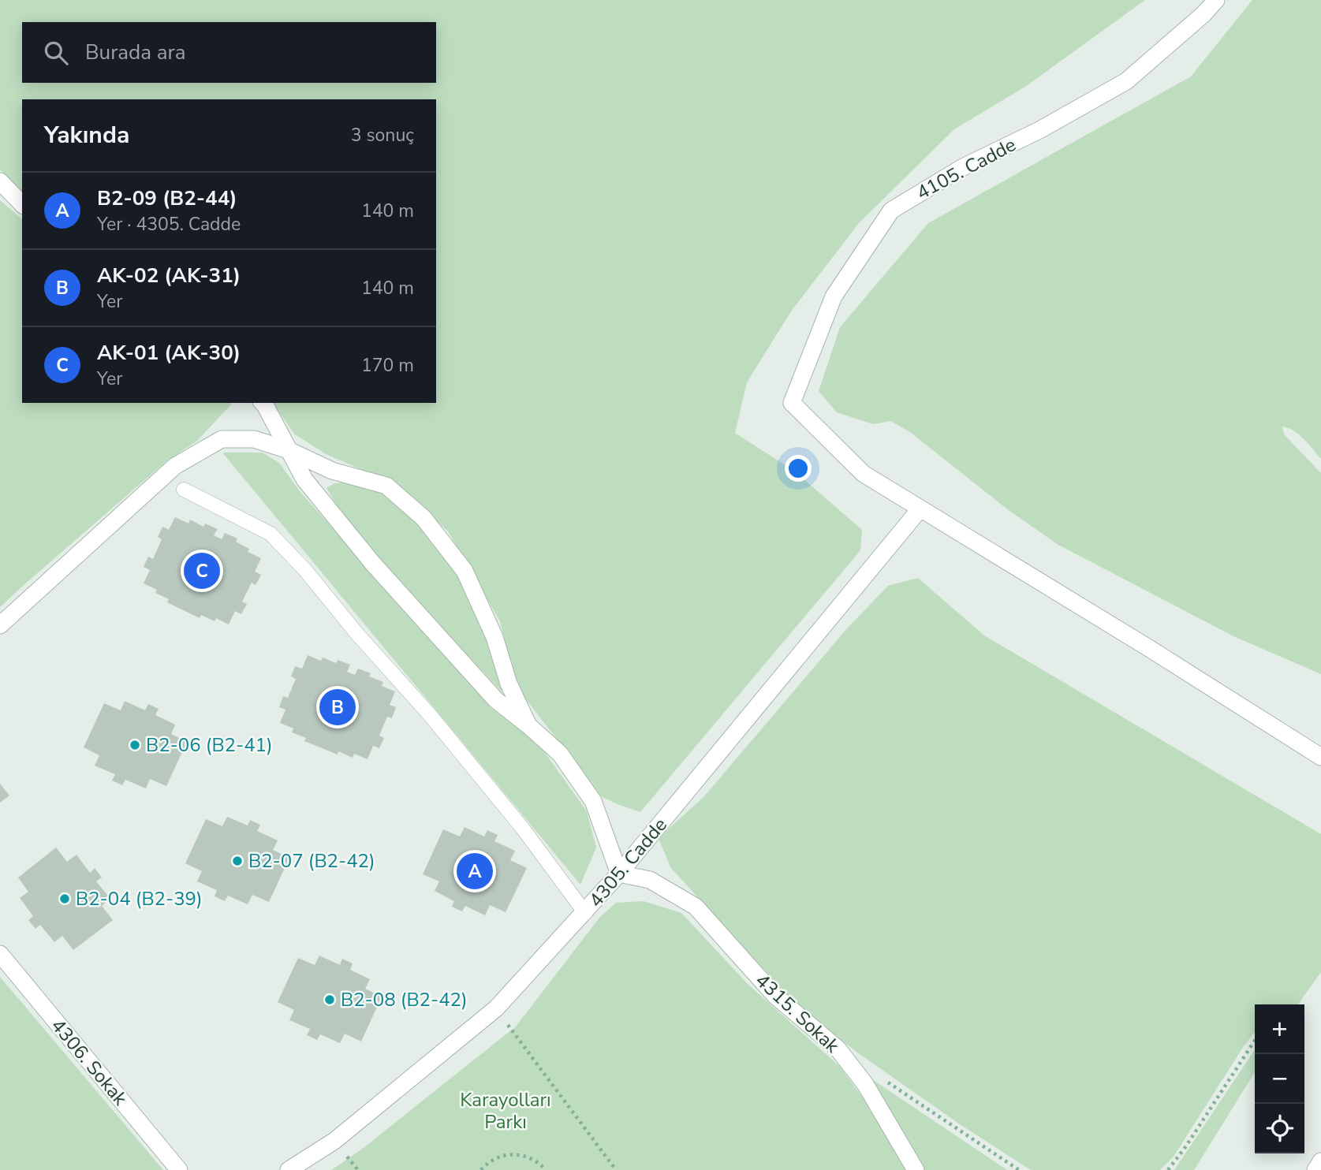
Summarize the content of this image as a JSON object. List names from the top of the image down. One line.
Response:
{"streets":{"street":["4105. Cadde","4305. Cadde","4315. Sokak","4306. Sokak"]},"crossings":[["4105. Cadde","4305. Cadde"],["4305. Cadde","4315. Sokak"]],"parks":["Karayolları Parkı"],"places":["B2-06 (B2-41)","B2-07 (B2-42)","B2-04 (B2-39)","B2-08 (B2-42)"],"page":{"search":"Burada ara","heading":["Yakında","3 sonuç"],"list":[{"mark":"A","name":"B2-09 (B2-44)","note":"Yer · 4305. Cadde","value":"140 m"},{"mark":"B","name":"AK-02 (AK-31)","note":"Yer","value":"140 m"},{"mark":"C","name":"AK-01 (AK-30)","note":"Yer","value":"170 m"}],"pins":["C","B","A"],"map_buttons":["+","−"]}}
